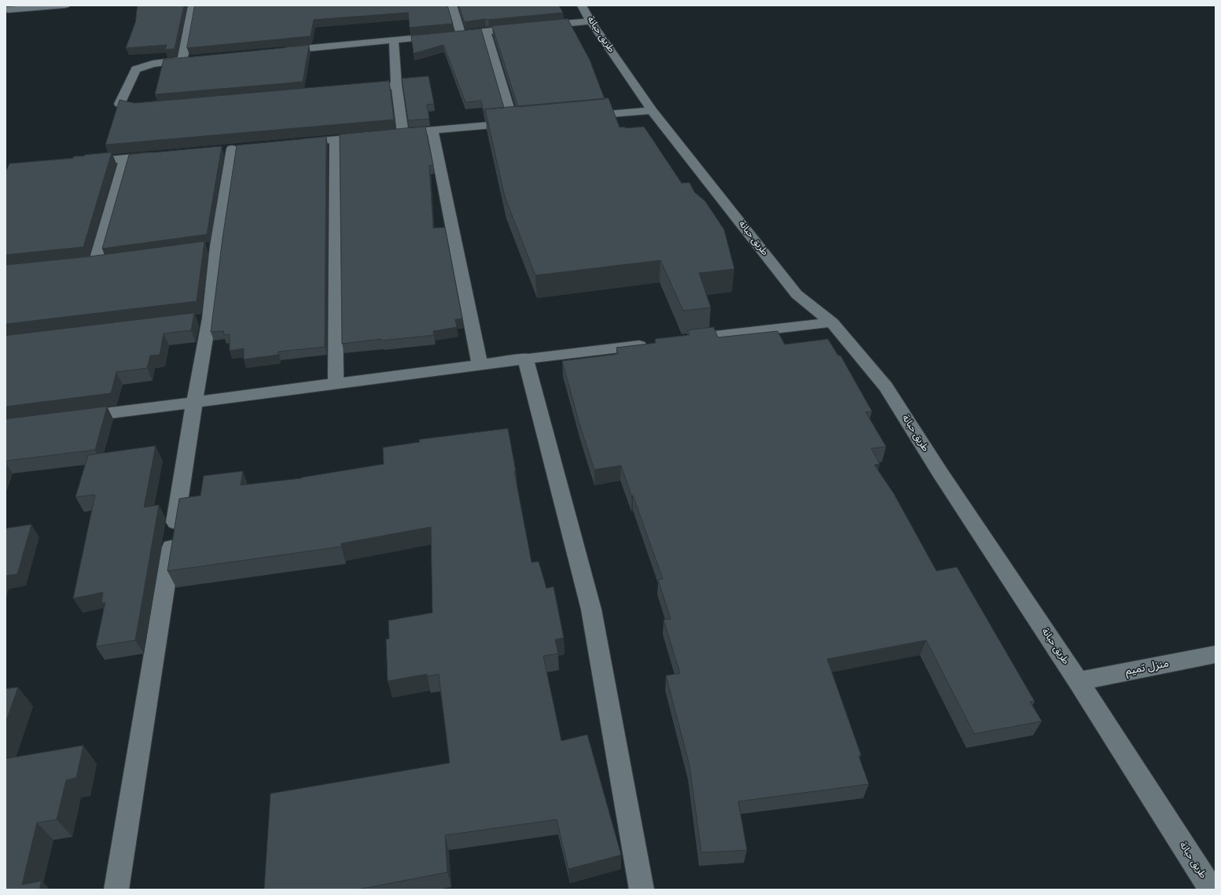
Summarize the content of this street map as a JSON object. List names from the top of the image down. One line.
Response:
{"streets":{"street":["طريق حبانة","منزل تميم"]},"crossings":[["طريق حبانة","منزل تميم"]]}
